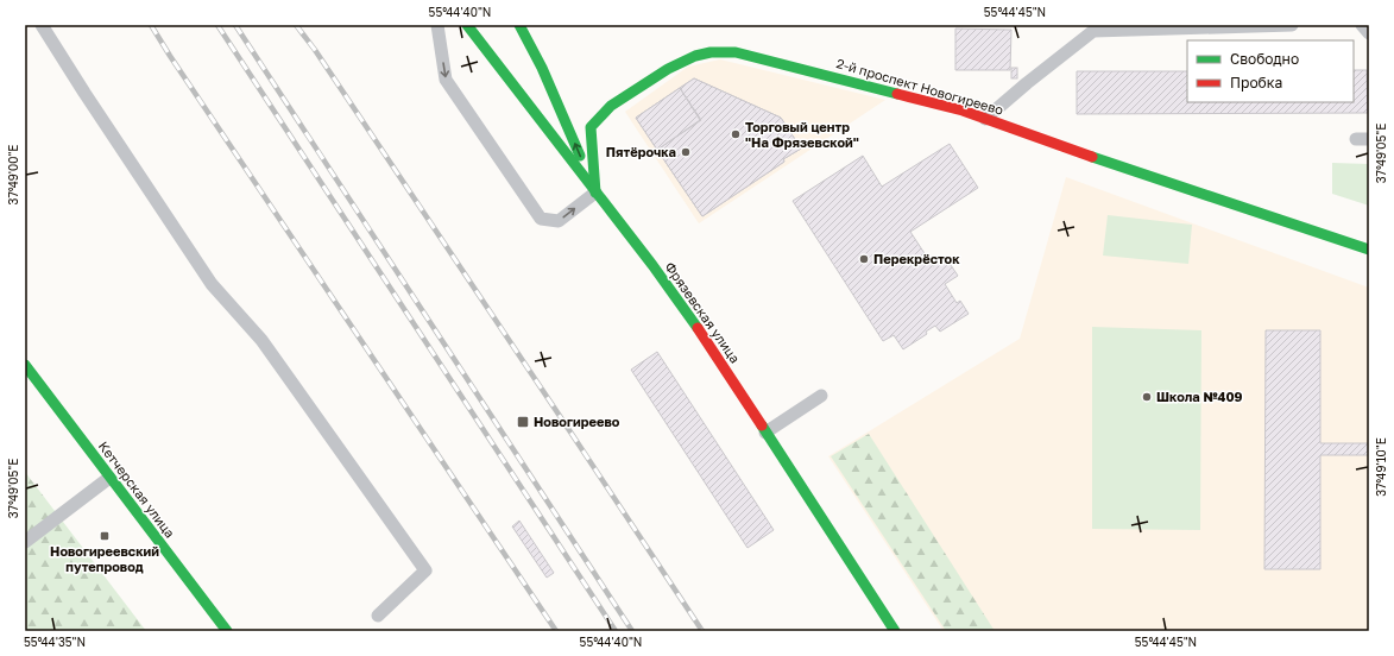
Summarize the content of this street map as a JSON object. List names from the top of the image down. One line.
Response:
{"streets":{"main road":["2-й проспект Новогиреево","Фрязевская улица","Кетчерская улица"]},"crossings":[["2-й проспект Новогиреево","Фрязевская улица"]],"places":{"other":["Торговый центр \"На Фрязевской\"","Пятёрочка","Перекрёсток","Школа №409"],"transit":["Новогиреево","Новогиреевский путепровод"]},"legend":["Свободно","Пробка"],"coordinates":["55°44'40\"N","55°44'45\"N","37°49'05\"E","37°49'00\"E","37°49'10\"E","55°44'35\"N"]}
